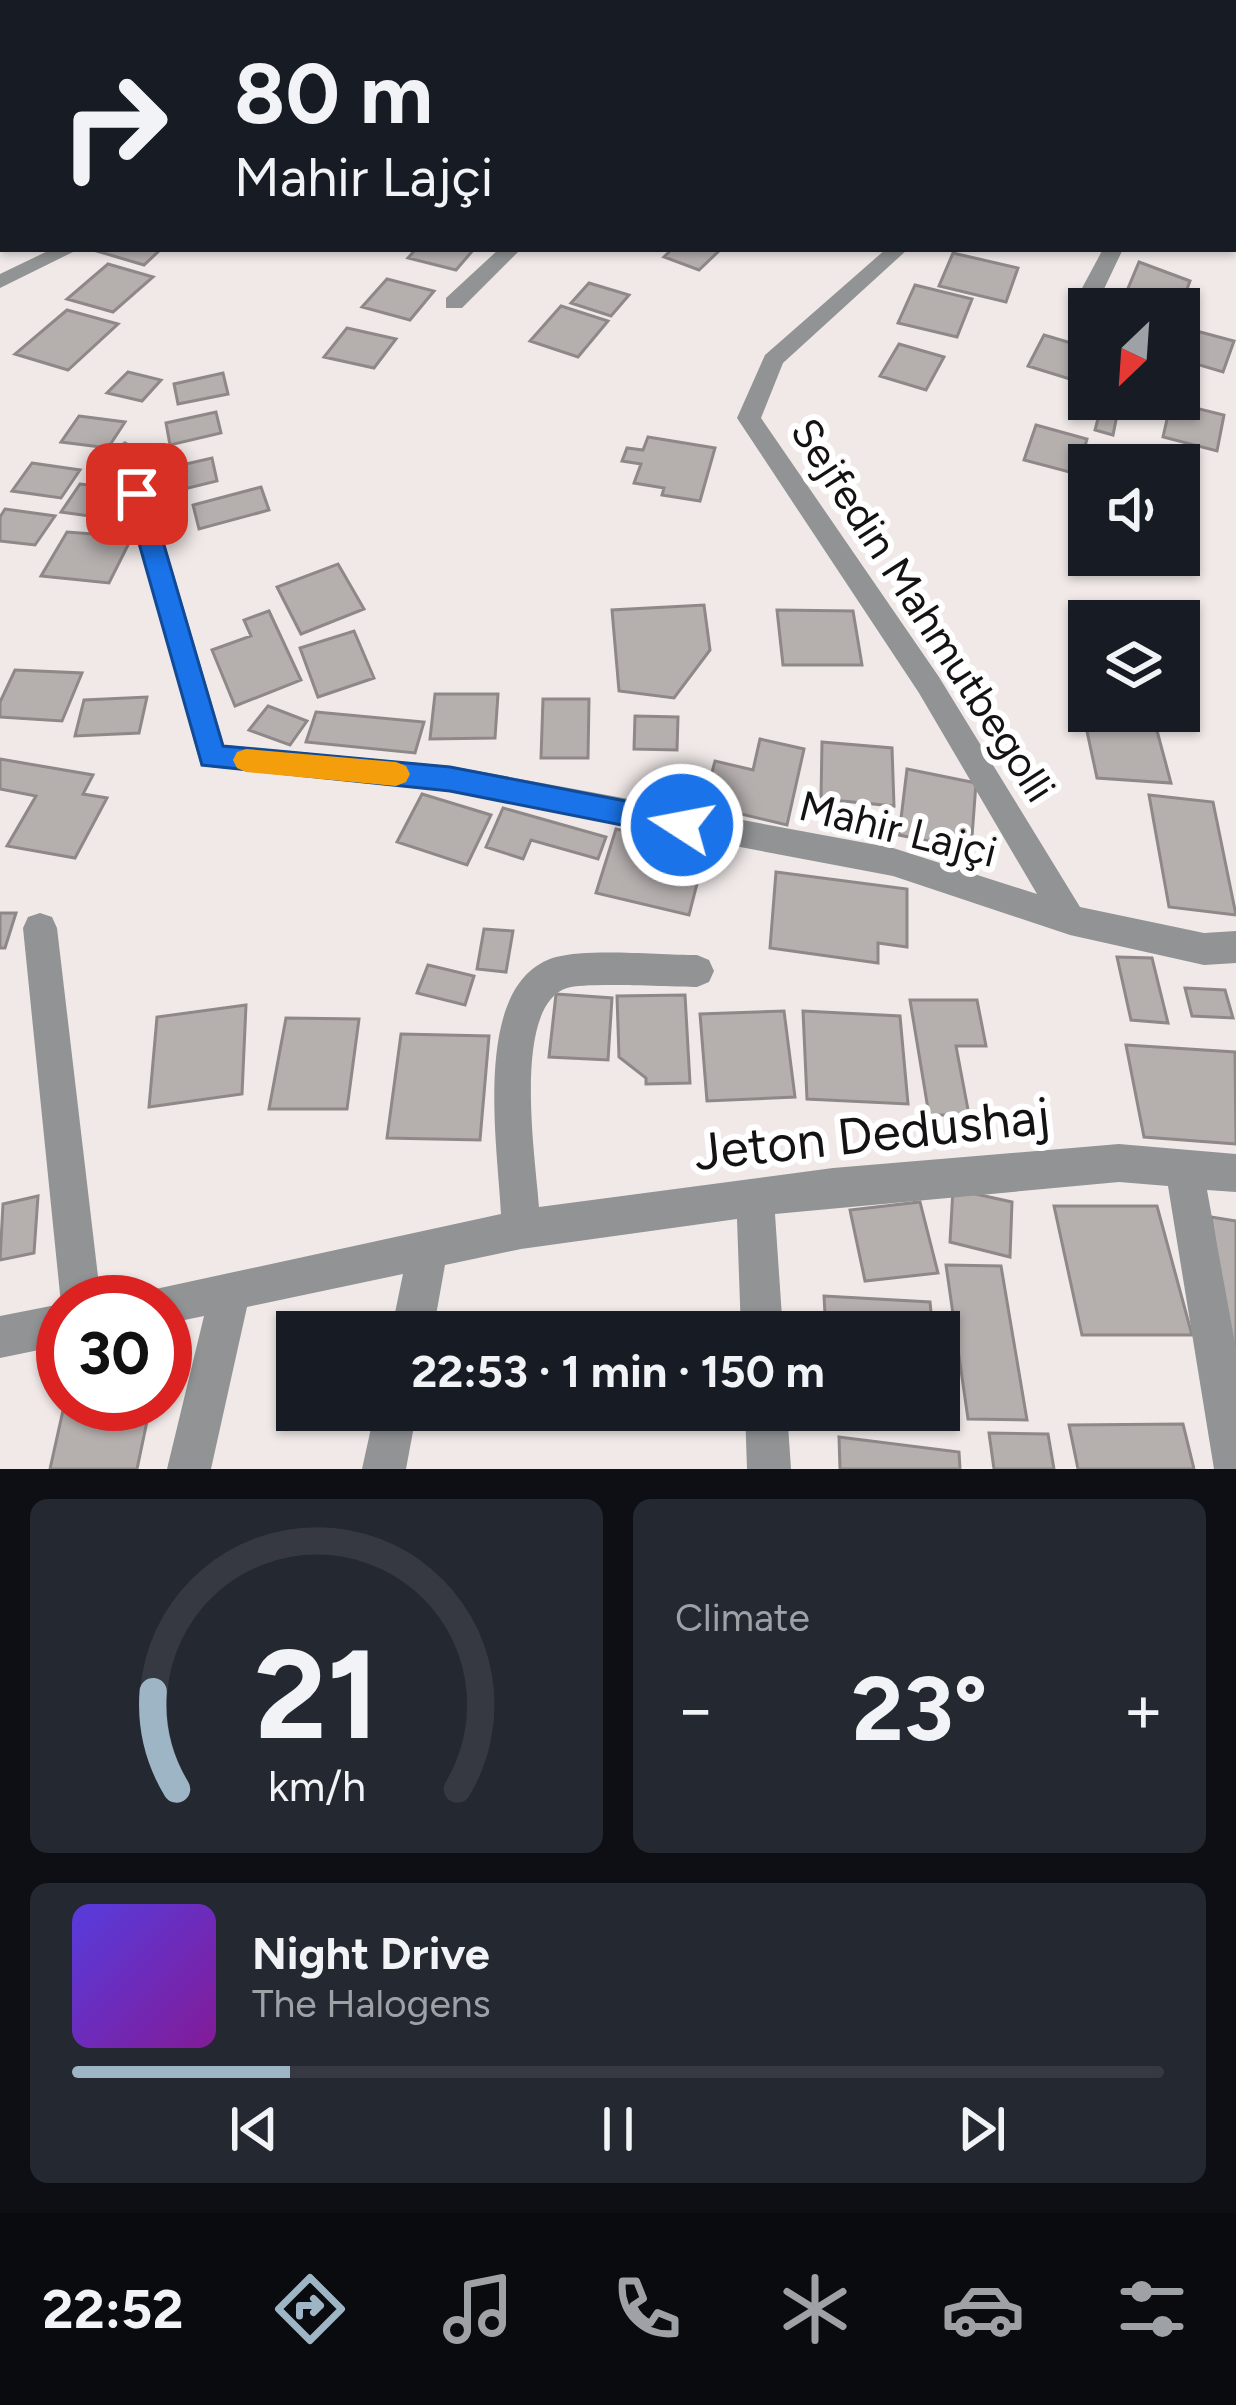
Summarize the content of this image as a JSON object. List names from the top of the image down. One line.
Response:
{"streets":{"street":["Sejfedin Mahmutbegolli","Mahir Lajçi","Jeton Dedushaj"]},"crossings":[["Sejfedin Mahmutbegolli","Mahir Lajçi"]],"north":"bottom left","page":{"turn":["80 m","Mahir Lajçi"],"limit":"30","trip":"22:53 · 1 min · 150 m","tile":"Climate","heat":["−","23°","+"],"song":["Night Drive","The Halogens"],"tabs":"22:52","gauge":["21","km/h"]}}
